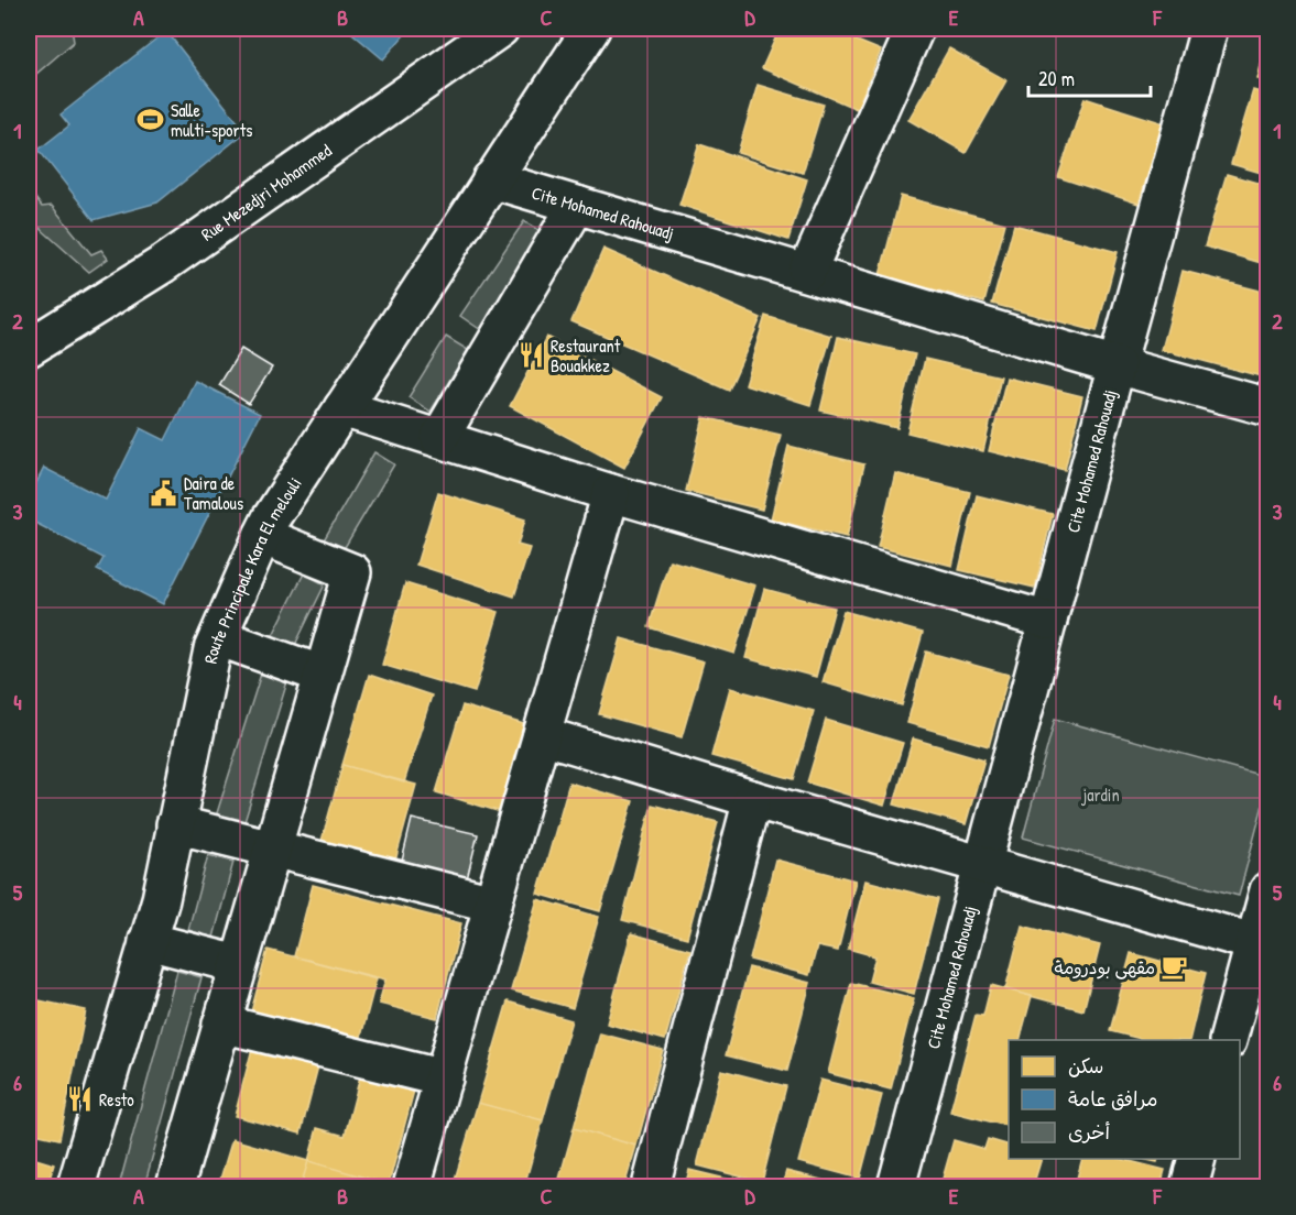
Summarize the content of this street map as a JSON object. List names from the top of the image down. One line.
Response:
{"streets":{"street":["Rue Mezedjri Mohammed","Cite Mohamed Rahouadj","Route Principale Kara El melouli"]},"crossings":[["Cite Mohamed Rahouadj","Route Principale Kara El melouli"]],"parks":["jardin"],"places":{"sports":["Salle multi-sports"],"restaurant":["Restaurant Bouakkez","Resto"],"public building":["Daira de Tamalous"],"cafe":["مقهى بودرومة"]},"legend":["سكن","مرافق عامة","أخرى"],"scale_bar":"20 m","grid":{"columns":["A","B","C","D","E","F"],"rows":["1","2","3","4","5","6"]}}
